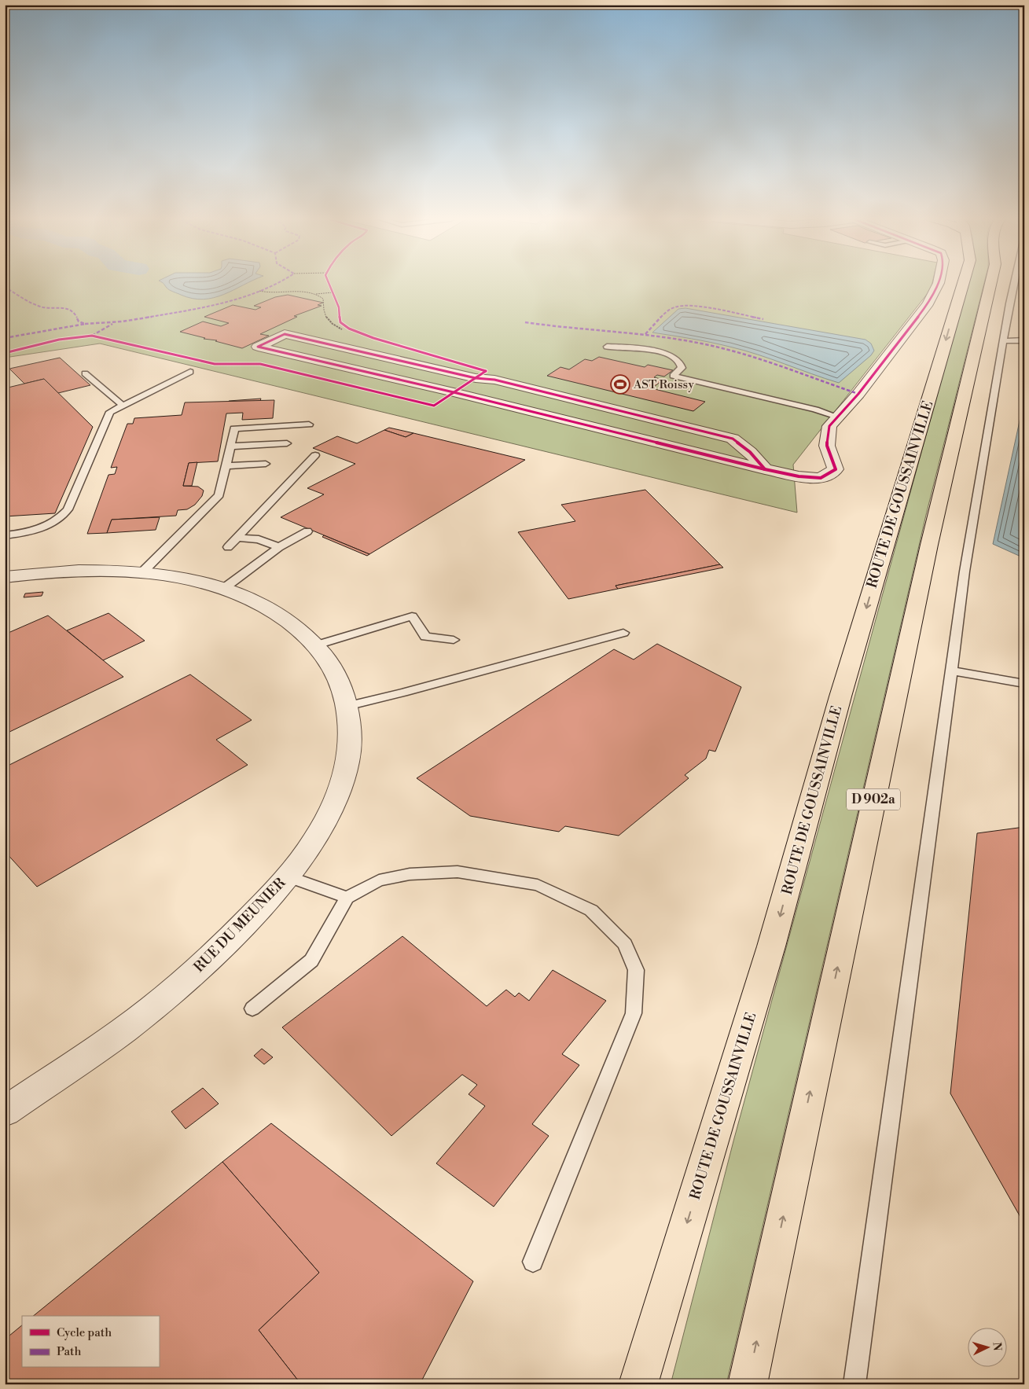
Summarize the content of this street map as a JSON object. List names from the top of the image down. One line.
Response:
{"streets":{"main road":["ROUTE DE GOUSSAINVILLE","D 902a"],"street":["RUE DU MEUNIER"]},"places":{"sports":["AST Roissy"]},"legend":["Cycle path","Path"],"north":"right"}
